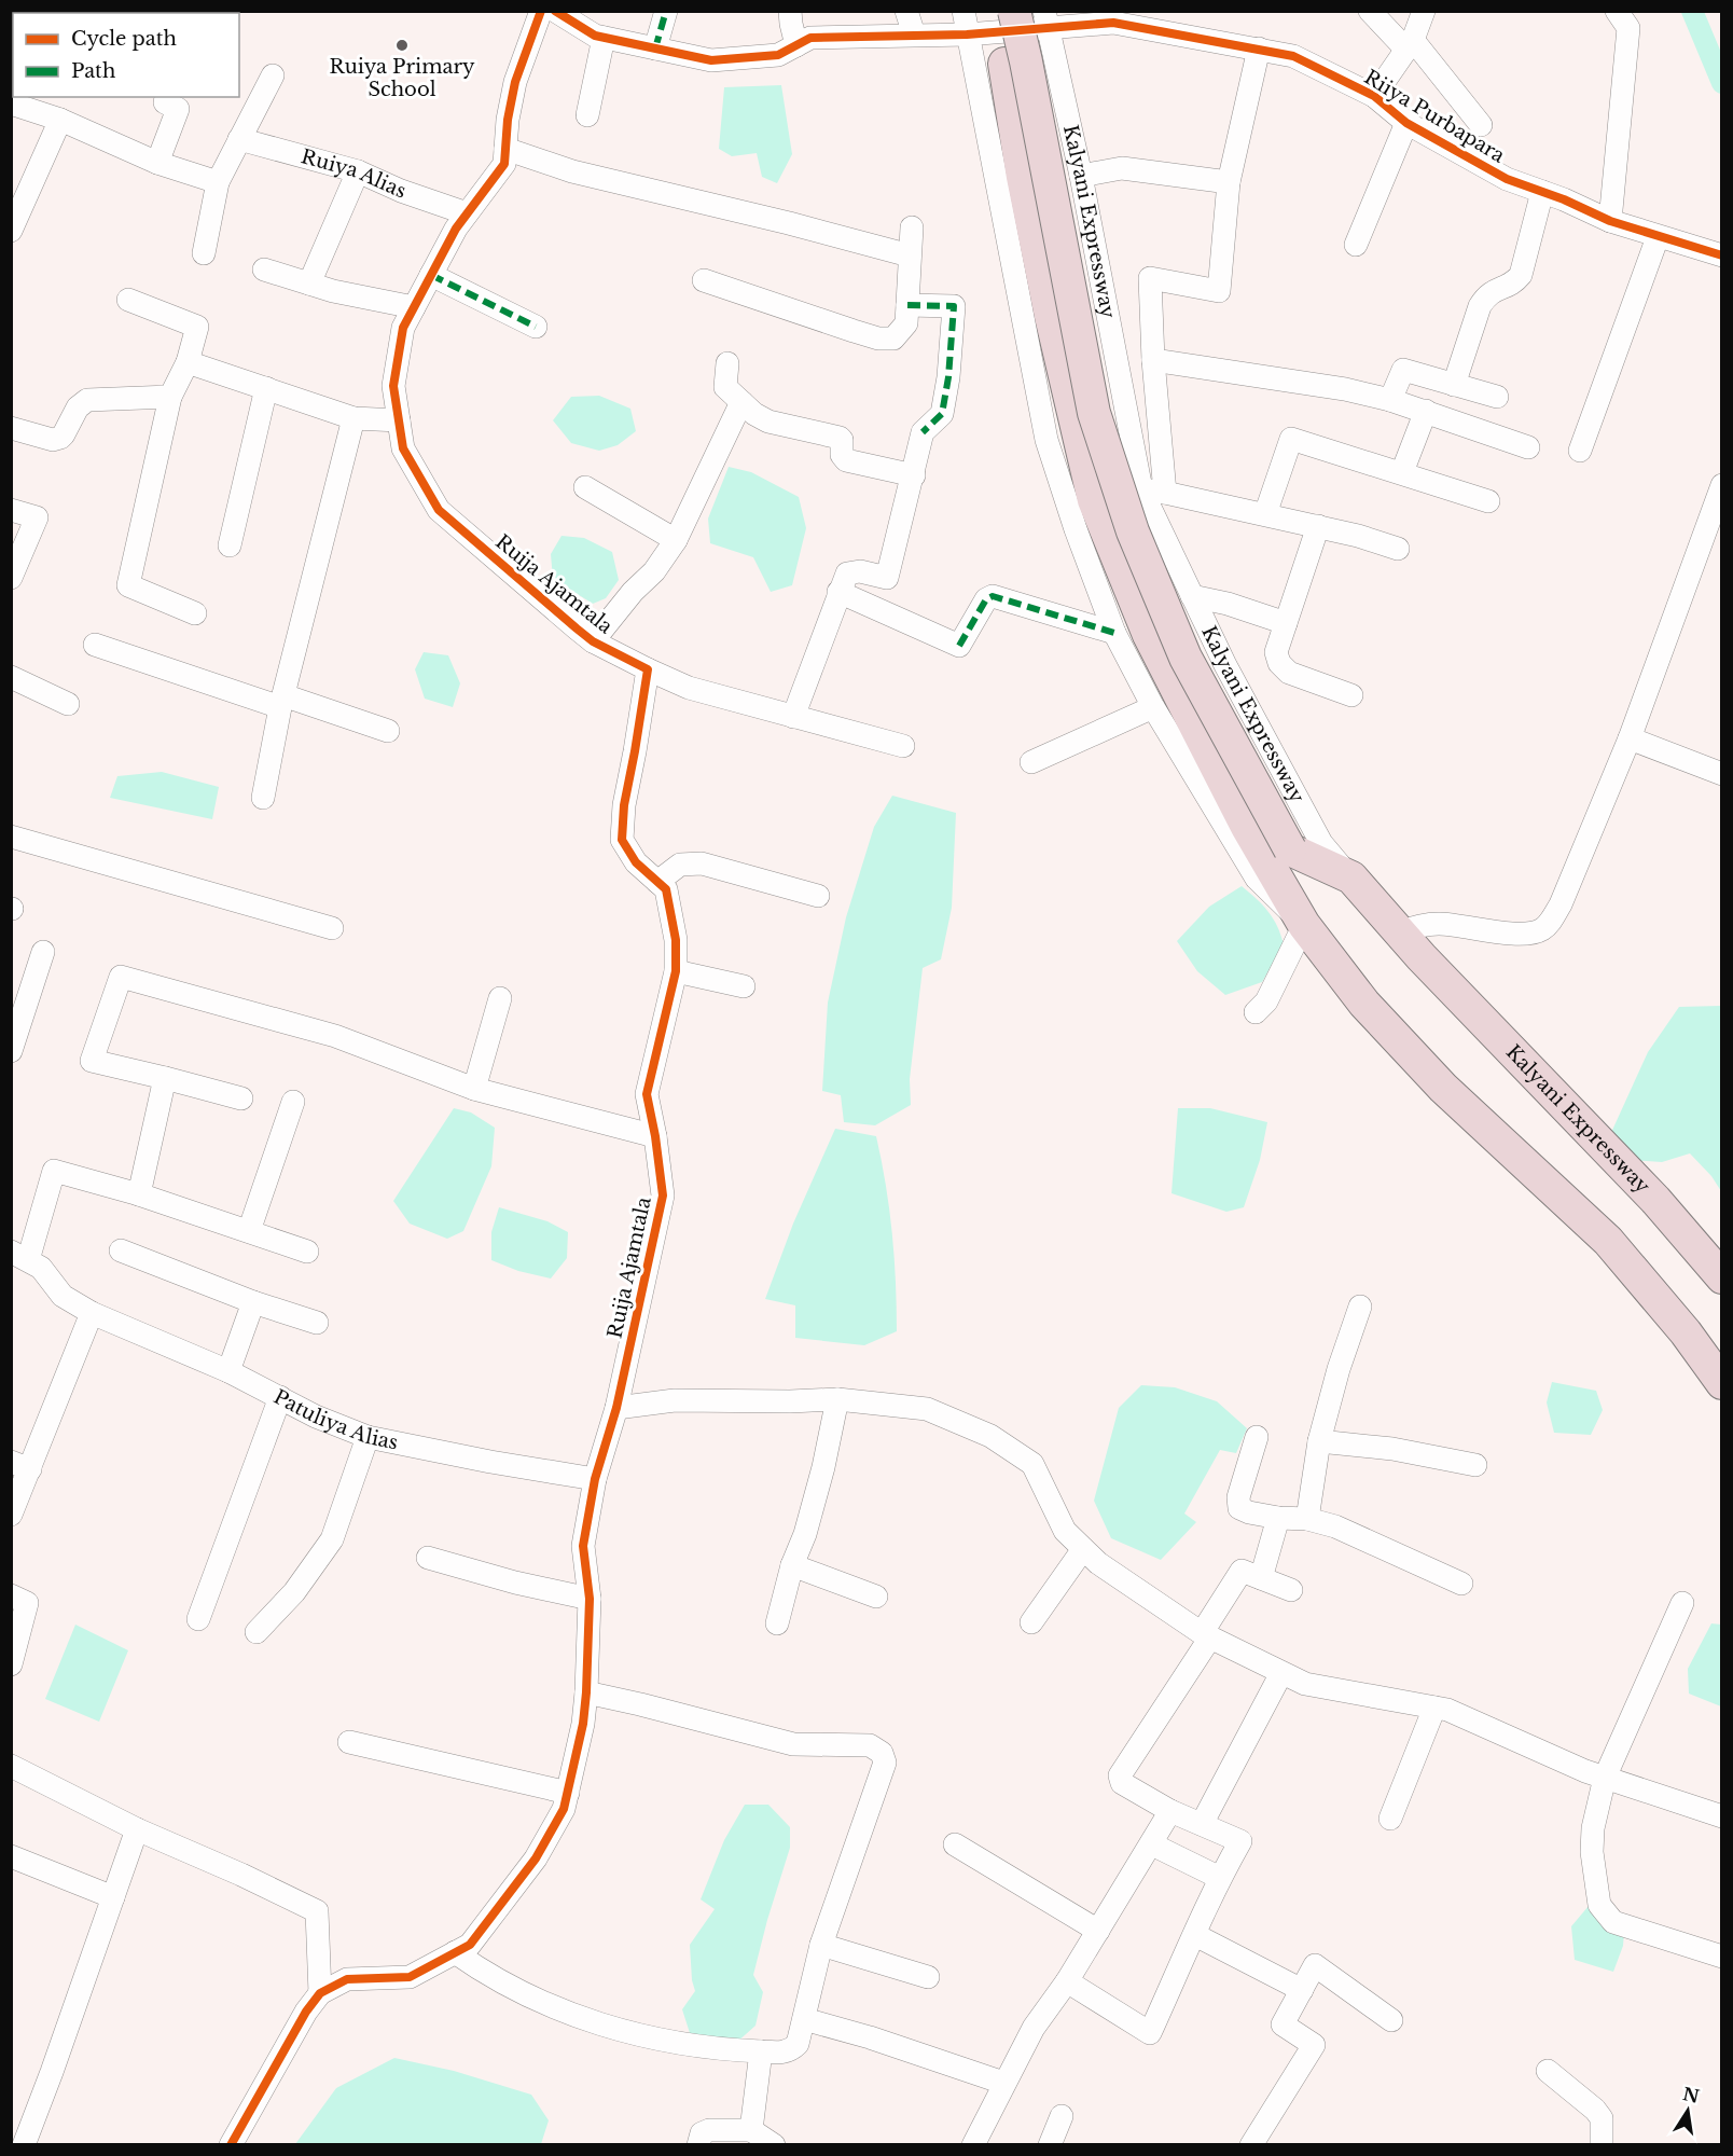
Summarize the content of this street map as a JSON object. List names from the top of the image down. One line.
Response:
{"streets":{"highway":["Kalyani Expressway"],"street":["Riiya Purbapara","Ruiya Alias","Ruija Ajamtala","Patuliya Alias"]},"crossings":[["Riiya Purbapara","Kalyani Expressway"],["Ruiya Alias","Ruija Ajamtala"],["Ruija Ajamtala","Patuliya Alias"]],"places":["Ruiya Primary School"],"legend":["Cycle path","Path"],"north":"top"}
